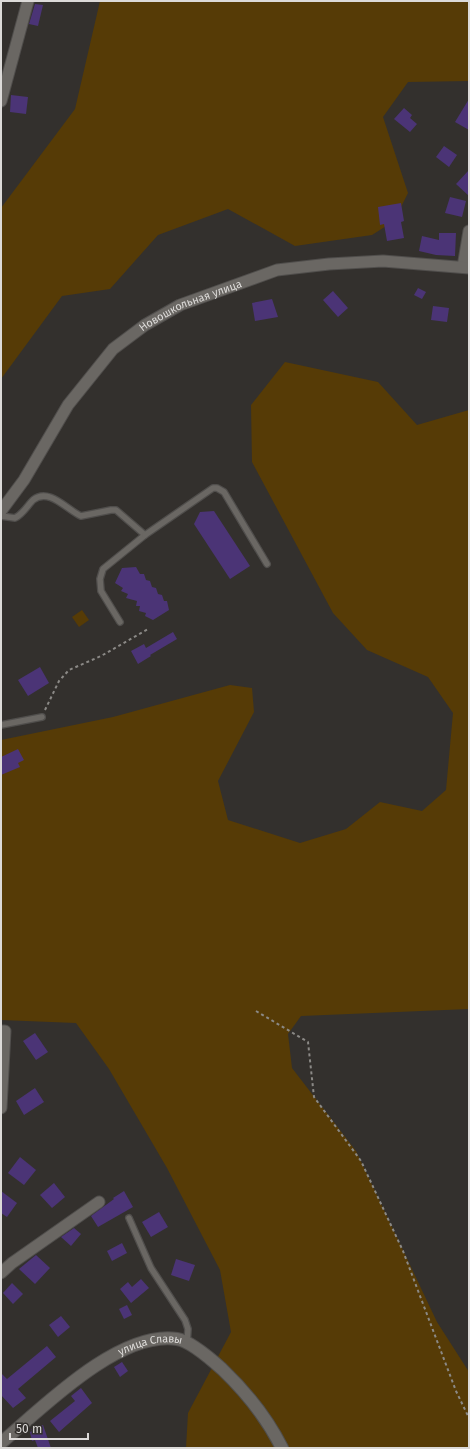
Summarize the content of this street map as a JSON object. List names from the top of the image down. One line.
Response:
{"streets":{"street":["Новошкольная улица","улица Славы"]},"scale_bar":"50 m"}
